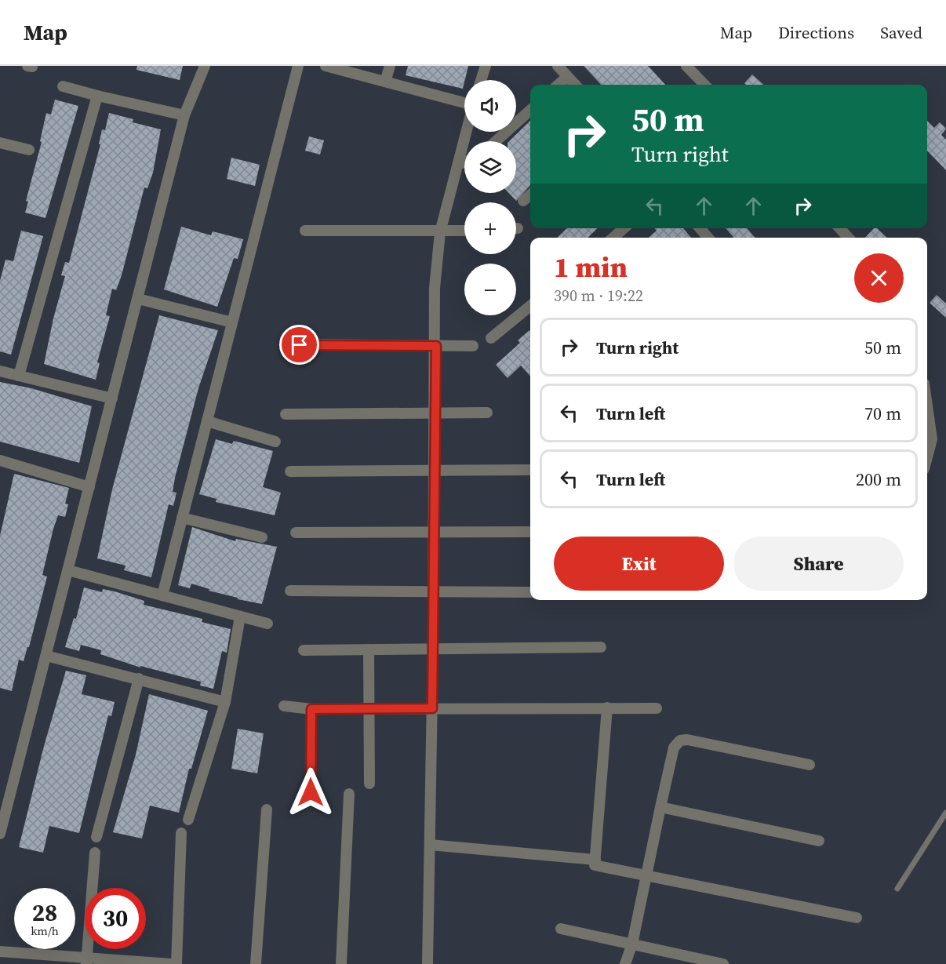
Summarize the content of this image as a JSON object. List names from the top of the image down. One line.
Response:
{"page":{"header":"Map","nav":["Map","Directions","Saved"],"map_buttons":["+","−"],"turn":["50 m","Turn right"],"heading":["1 min","390 m · 19:22"],"list":[{"name":"Turn right","value":"50 m"},{"name":"Turn left","value":"70 m"},{"name":"Turn left","value":"200 m"}],"buttons":["Exit","Share"],"speed":"28 km/h","limit":"30"}}
